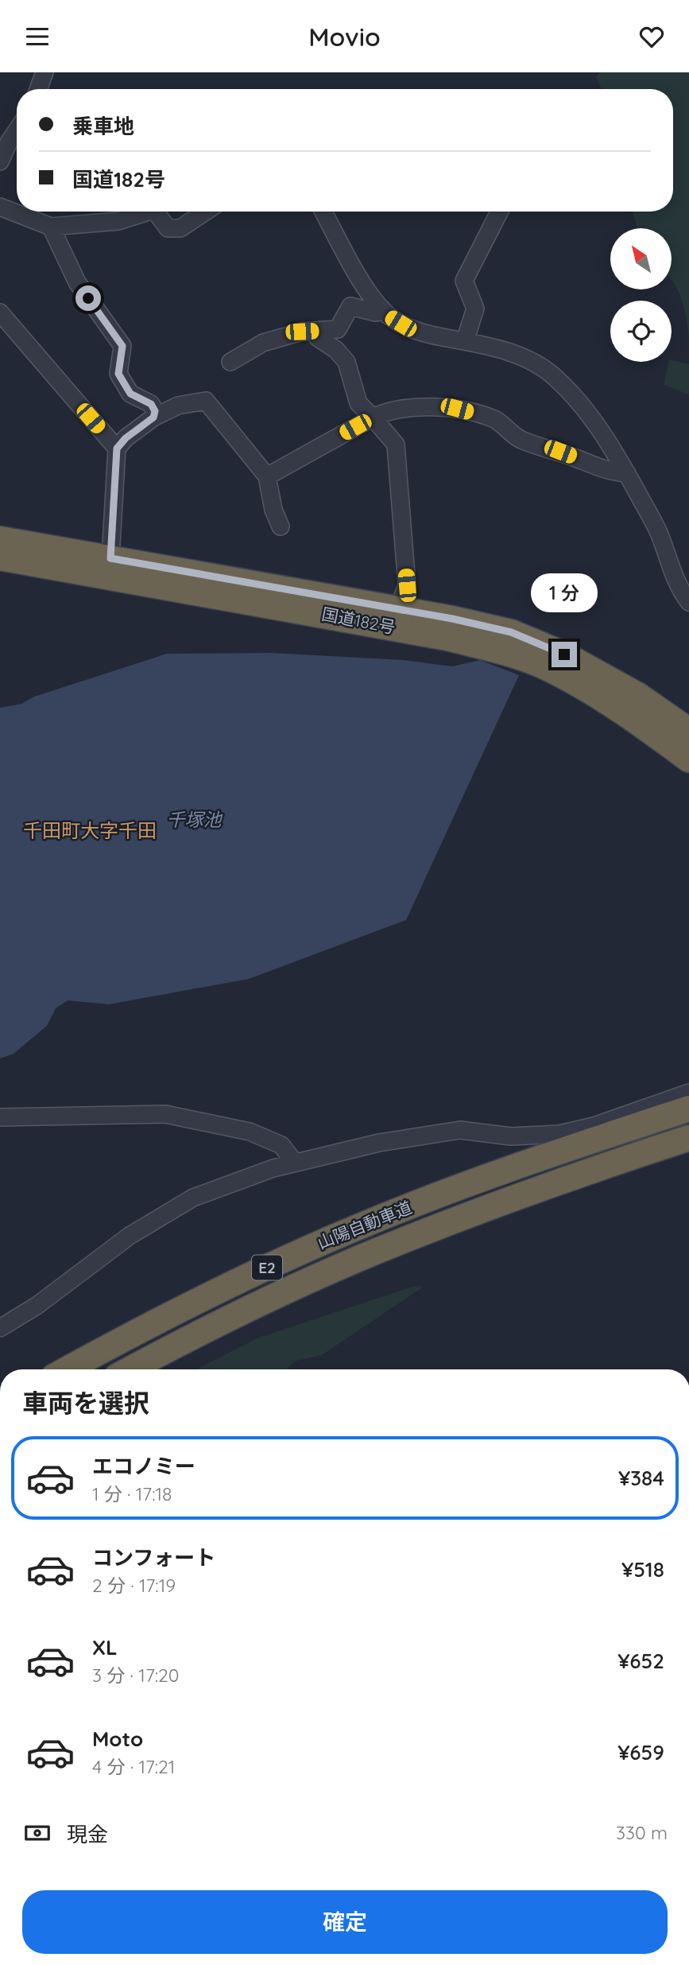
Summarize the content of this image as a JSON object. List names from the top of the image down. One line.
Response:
{"streets":{"highway":["国道182号","山陽自動車道","E2"]},"districts":["千田町大字千田"],"water":["千塚池"],"north":"top left","page":{"header":"Movio","banner":["乗車地","国道182号"],"bubble":"1 分","heading":"車両を選択","list":[{"name":"エコノミー","note":"1 分 · 17:18","value":"¥384"},{"name":"コンフォート","note":"2 分 · 17:19","value":"¥518"},{"name":"XL","note":"3 分 · 17:20","value":"¥652"},{"name":"Moto","note":"4 分 · 17:21","value":"¥659"}],"pay":["現金","330 m"],"buttons":"確定"}}
